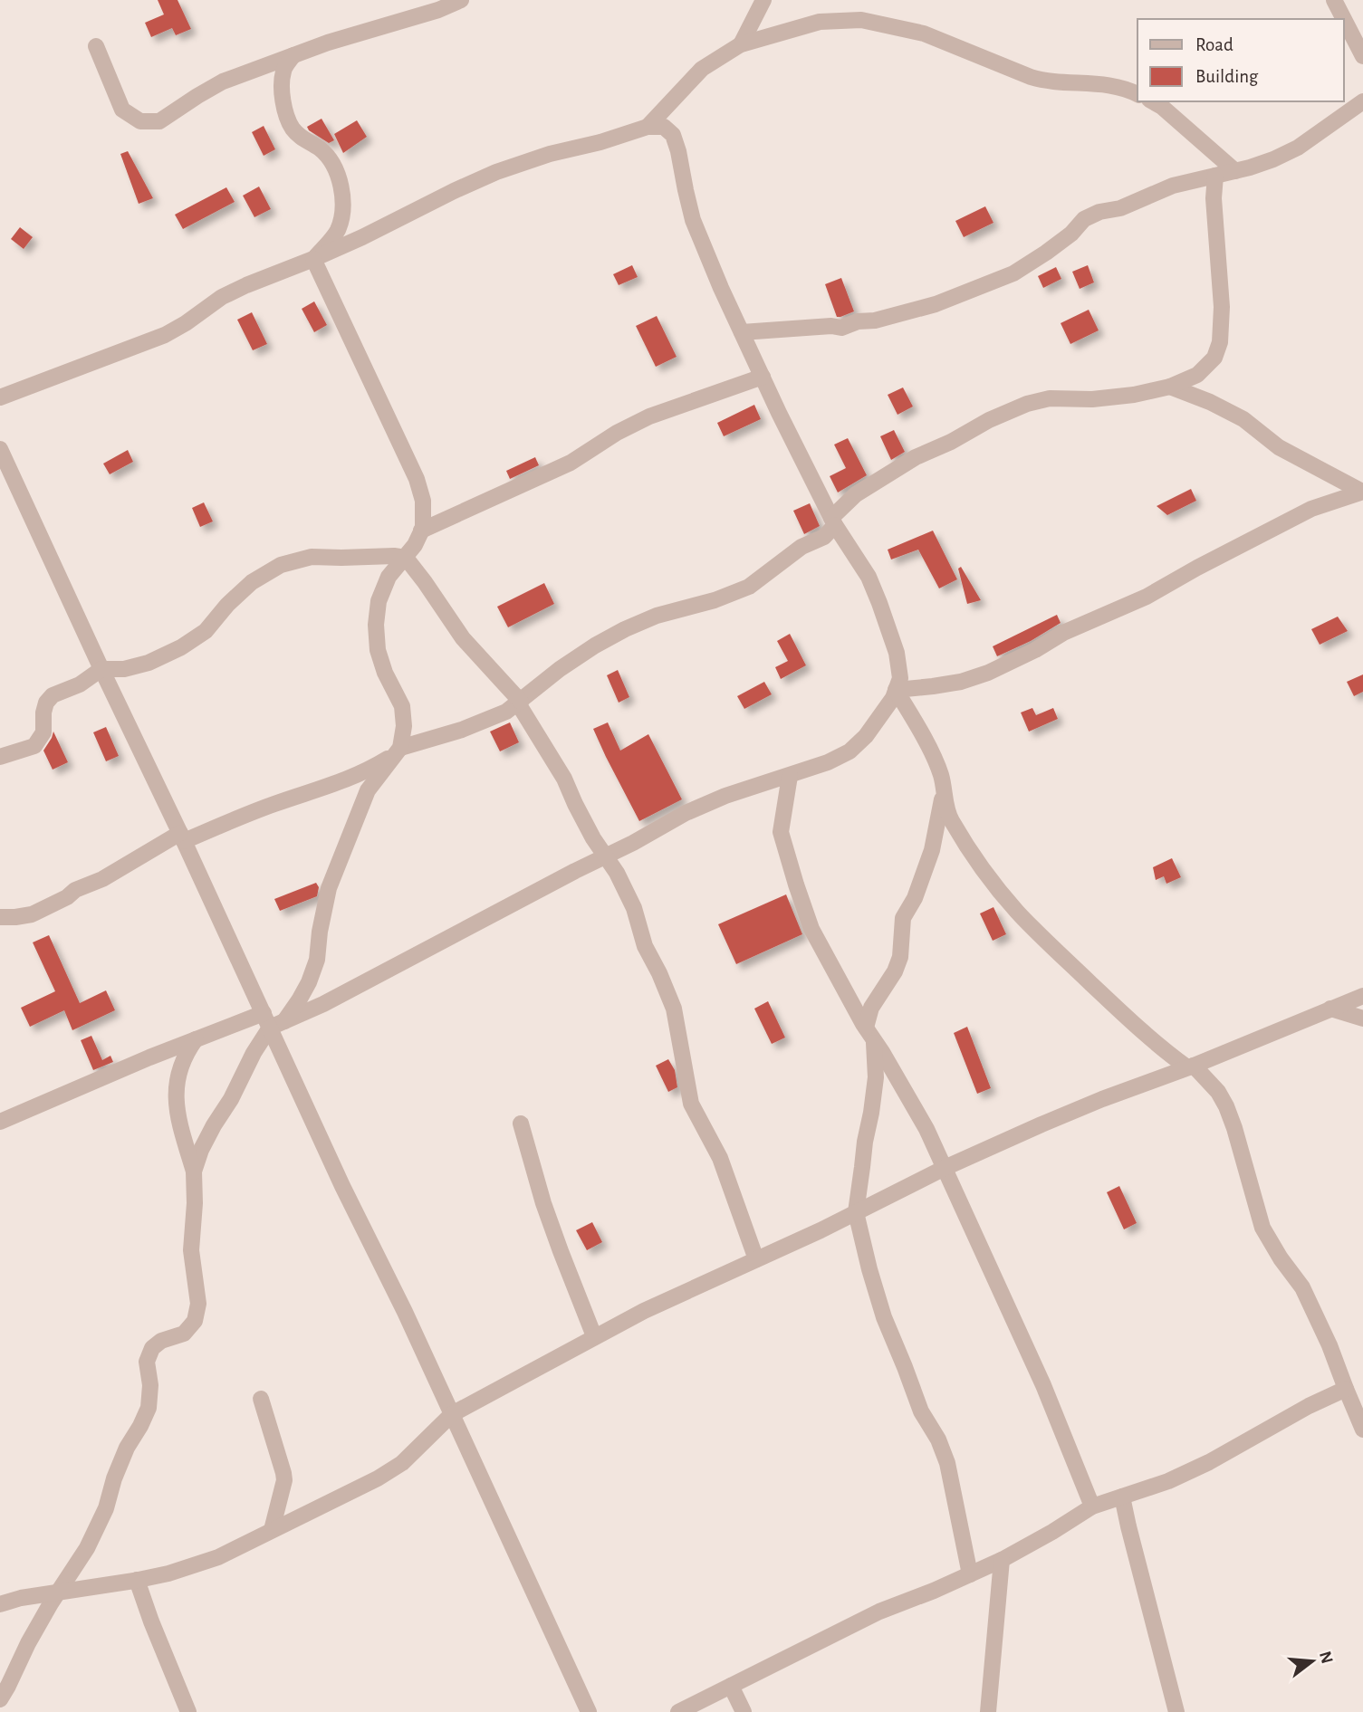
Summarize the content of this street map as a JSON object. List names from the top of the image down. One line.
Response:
{"legend":["Road","Building"],"north":"right"}
